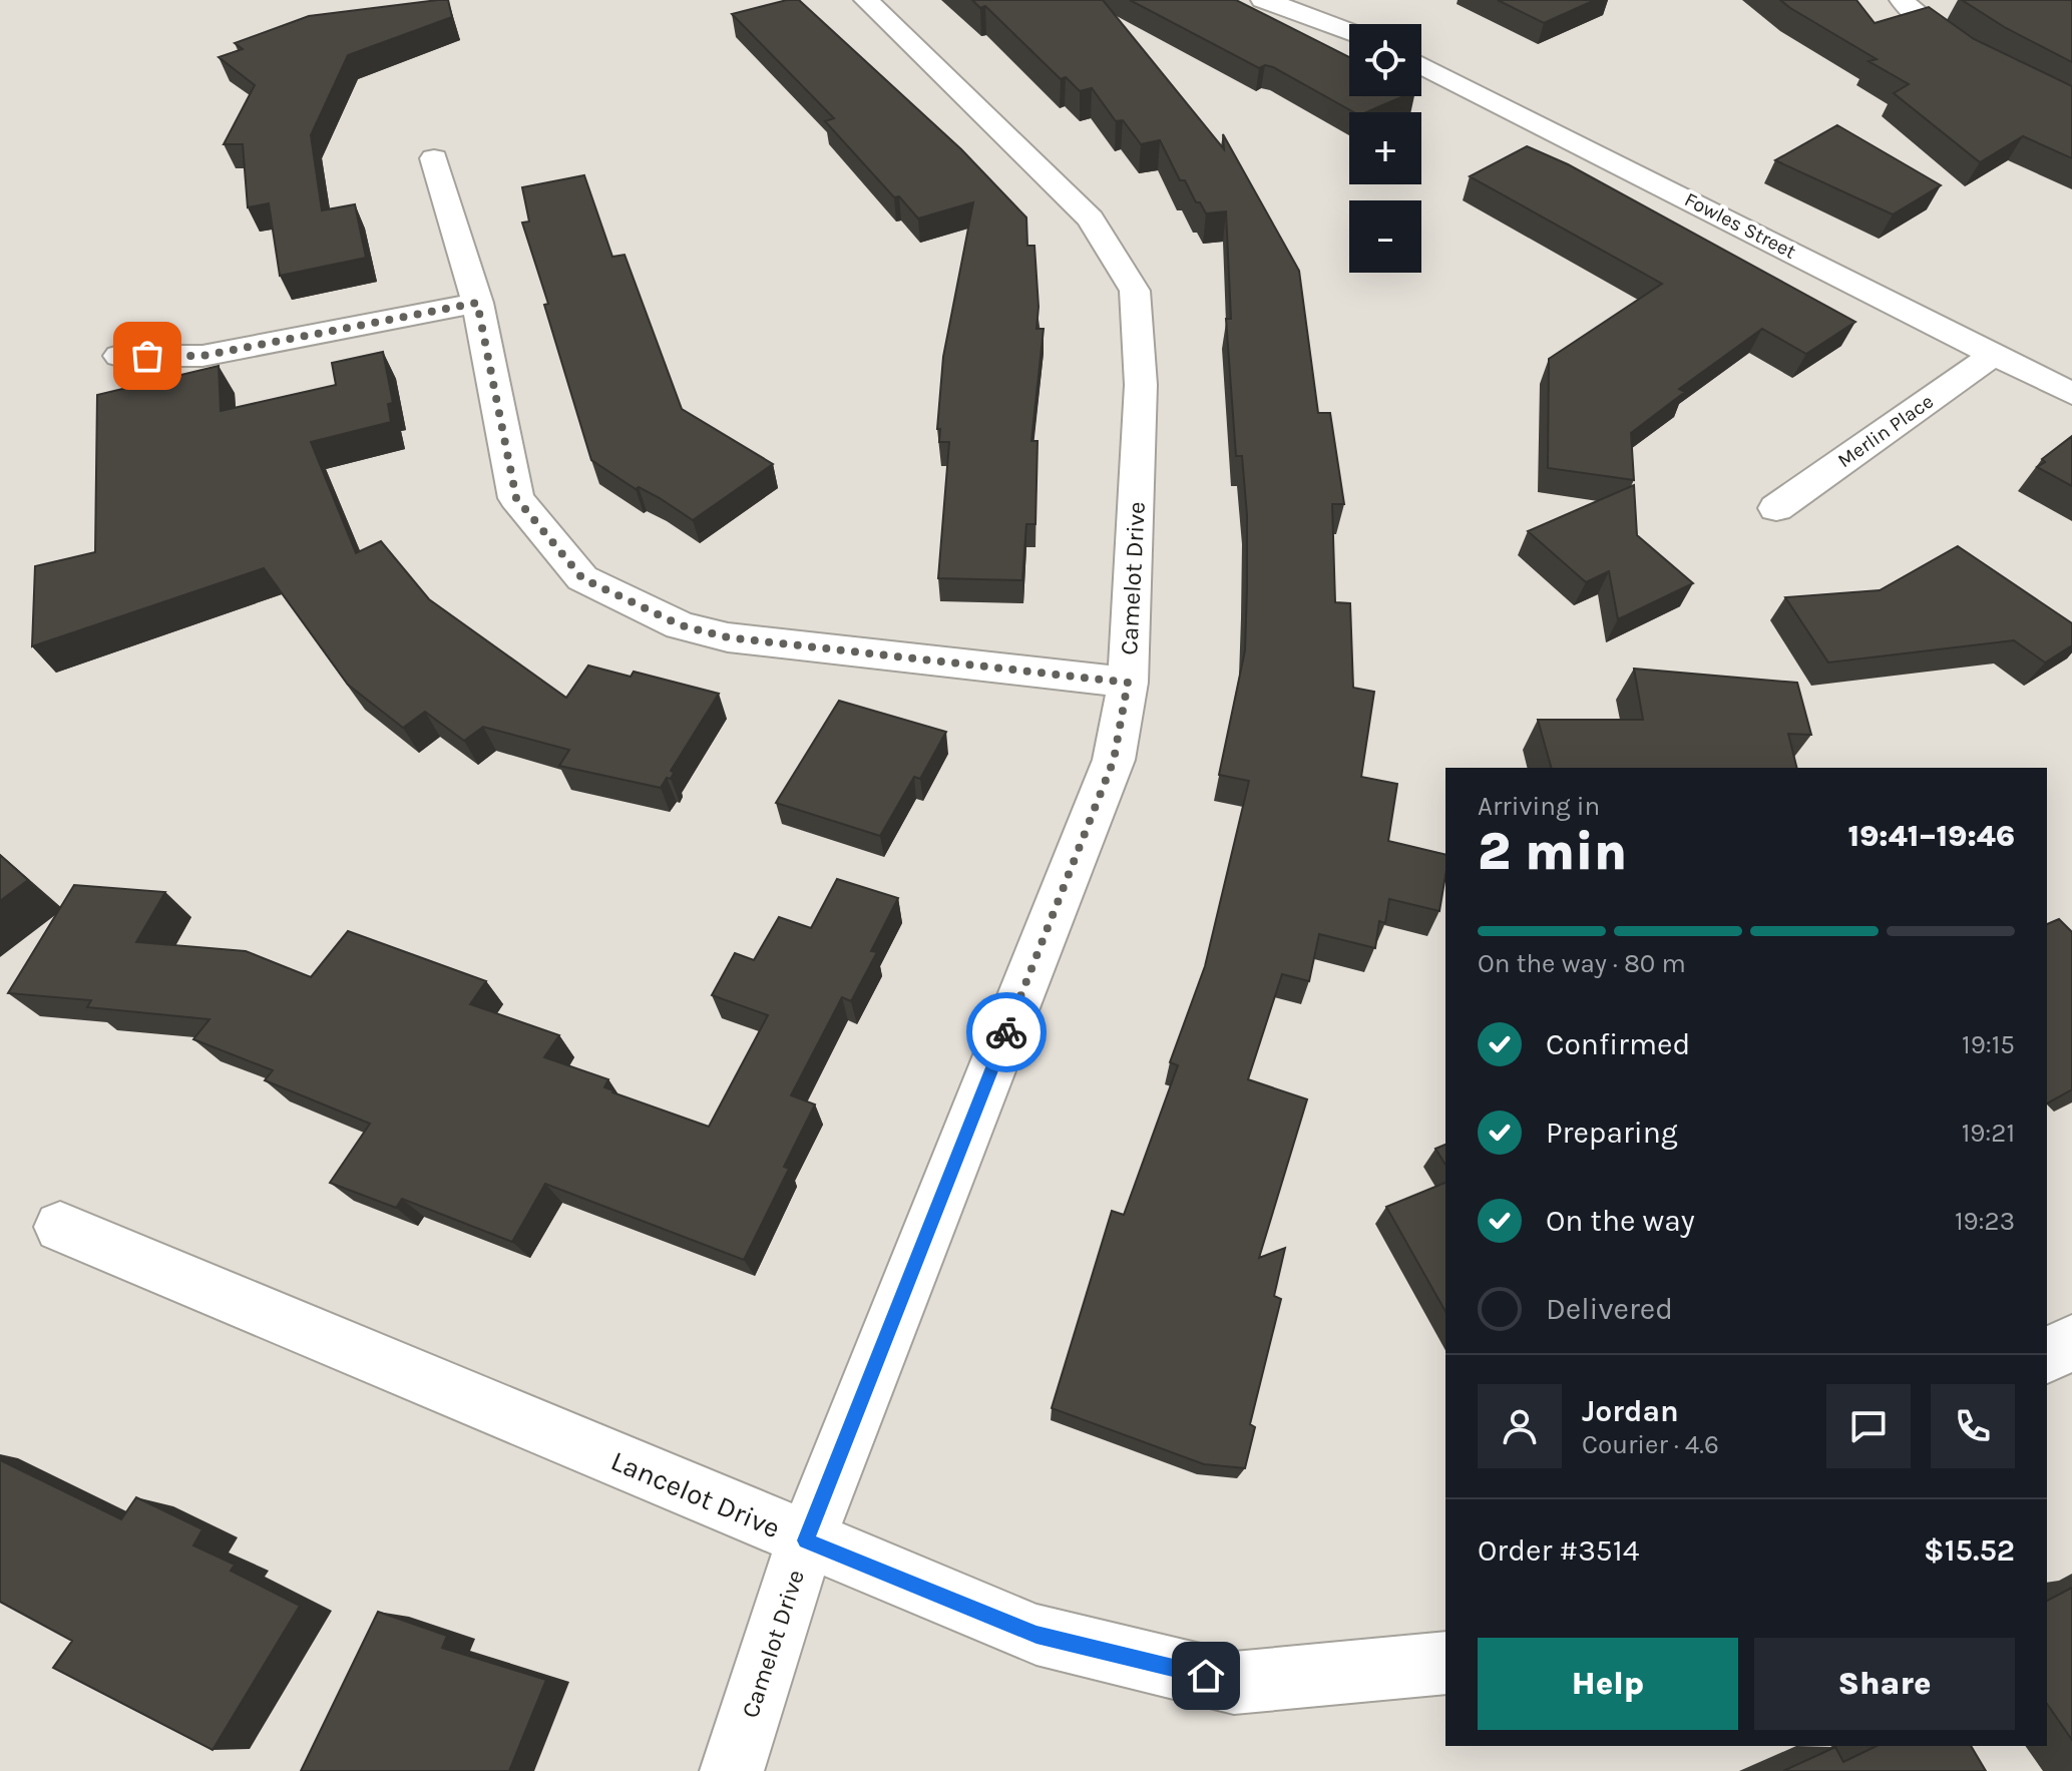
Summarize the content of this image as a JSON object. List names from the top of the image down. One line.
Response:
{"streets":{"street":["Fowles Street","Merlin Place","Camelot Drive","Lancelot Drive"]},"crossings":[["Fowles Street","Merlin Place"],["Camelot Drive","Lancelot Drive"]],"page":{"map_buttons":["+","−"],"heading":["2 min","Arriving in","19:41–19:46"],"panel":["Jordan","Courier · 4.6","Order #3514","$15.52"],"bar":"On the way · 80 m","list":[["Confirmed","19:15"],["Preparing","19:21"],["On the way","19:23"],"Delivered"],"buttons":["Help","Share"]}}
